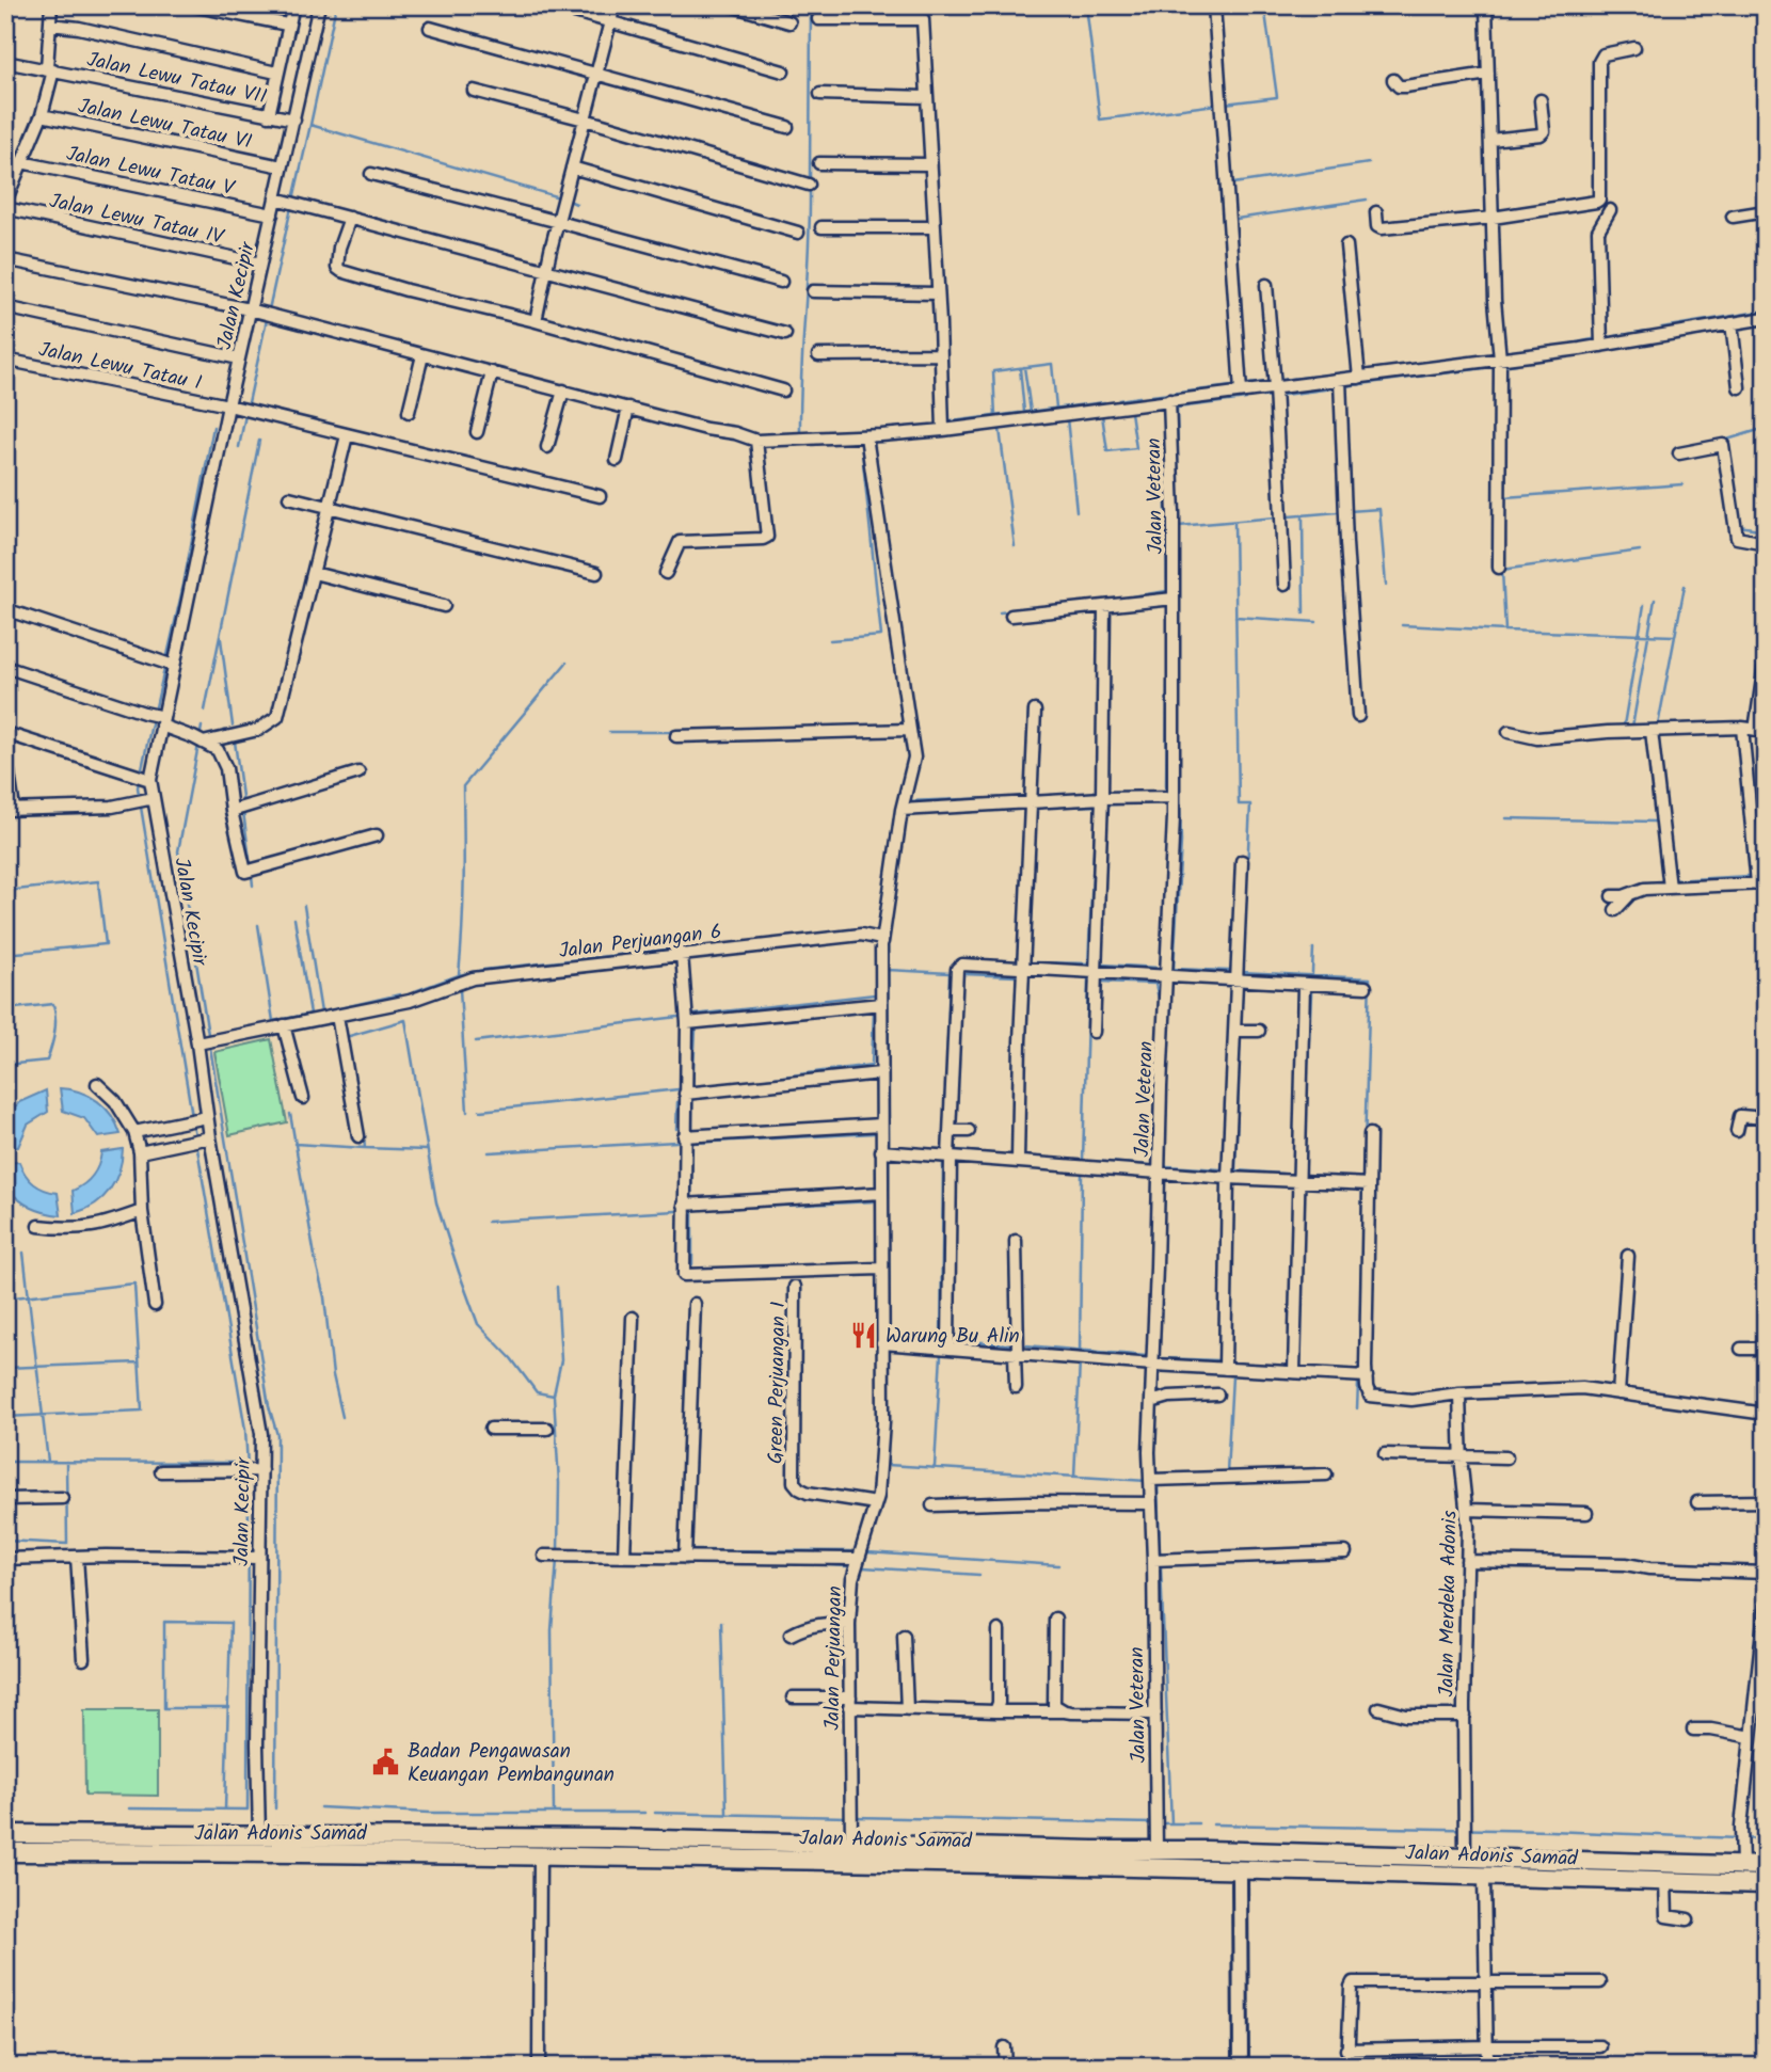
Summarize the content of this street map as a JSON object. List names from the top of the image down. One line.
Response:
{"streets":{"highway":["Jalan Adonis Samad"],"street":["Jalan Lewu Tatau VII","Jalan Lewu Tatau VI","Jalan Lewu Tatau V","Jalan Lewu Tatau IV","Jalan Kecipir","Jalan Lewu Tatau I","Jalan Veteran","Jalan Perjuangan 6","Green Perjuangan I","Jalan Merdeka Adonis","Jalan Perjuangan"]},"crossings":[["Jalan Lewu Tatau VII","Jalan Kecipir"],["Jalan Lewu Tatau VI","Jalan Kecipir"],["Jalan Lewu Tatau V","Jalan Kecipir"],["Jalan Lewu Tatau IV","Jalan Kecipir"],["Jalan Kecipir","Jalan Lewu Tatau I"],["Jalan Kecipir","Jalan Perjuangan 6"],["Jalan Perjuangan 6","Jalan Perjuangan"],["Green Perjuangan I","Jalan Perjuangan"]],"places":{"restaurant":["Warung Bu Alin"],"public building":["Badan Pengawasan Keuangan Pembangunan"]}}
